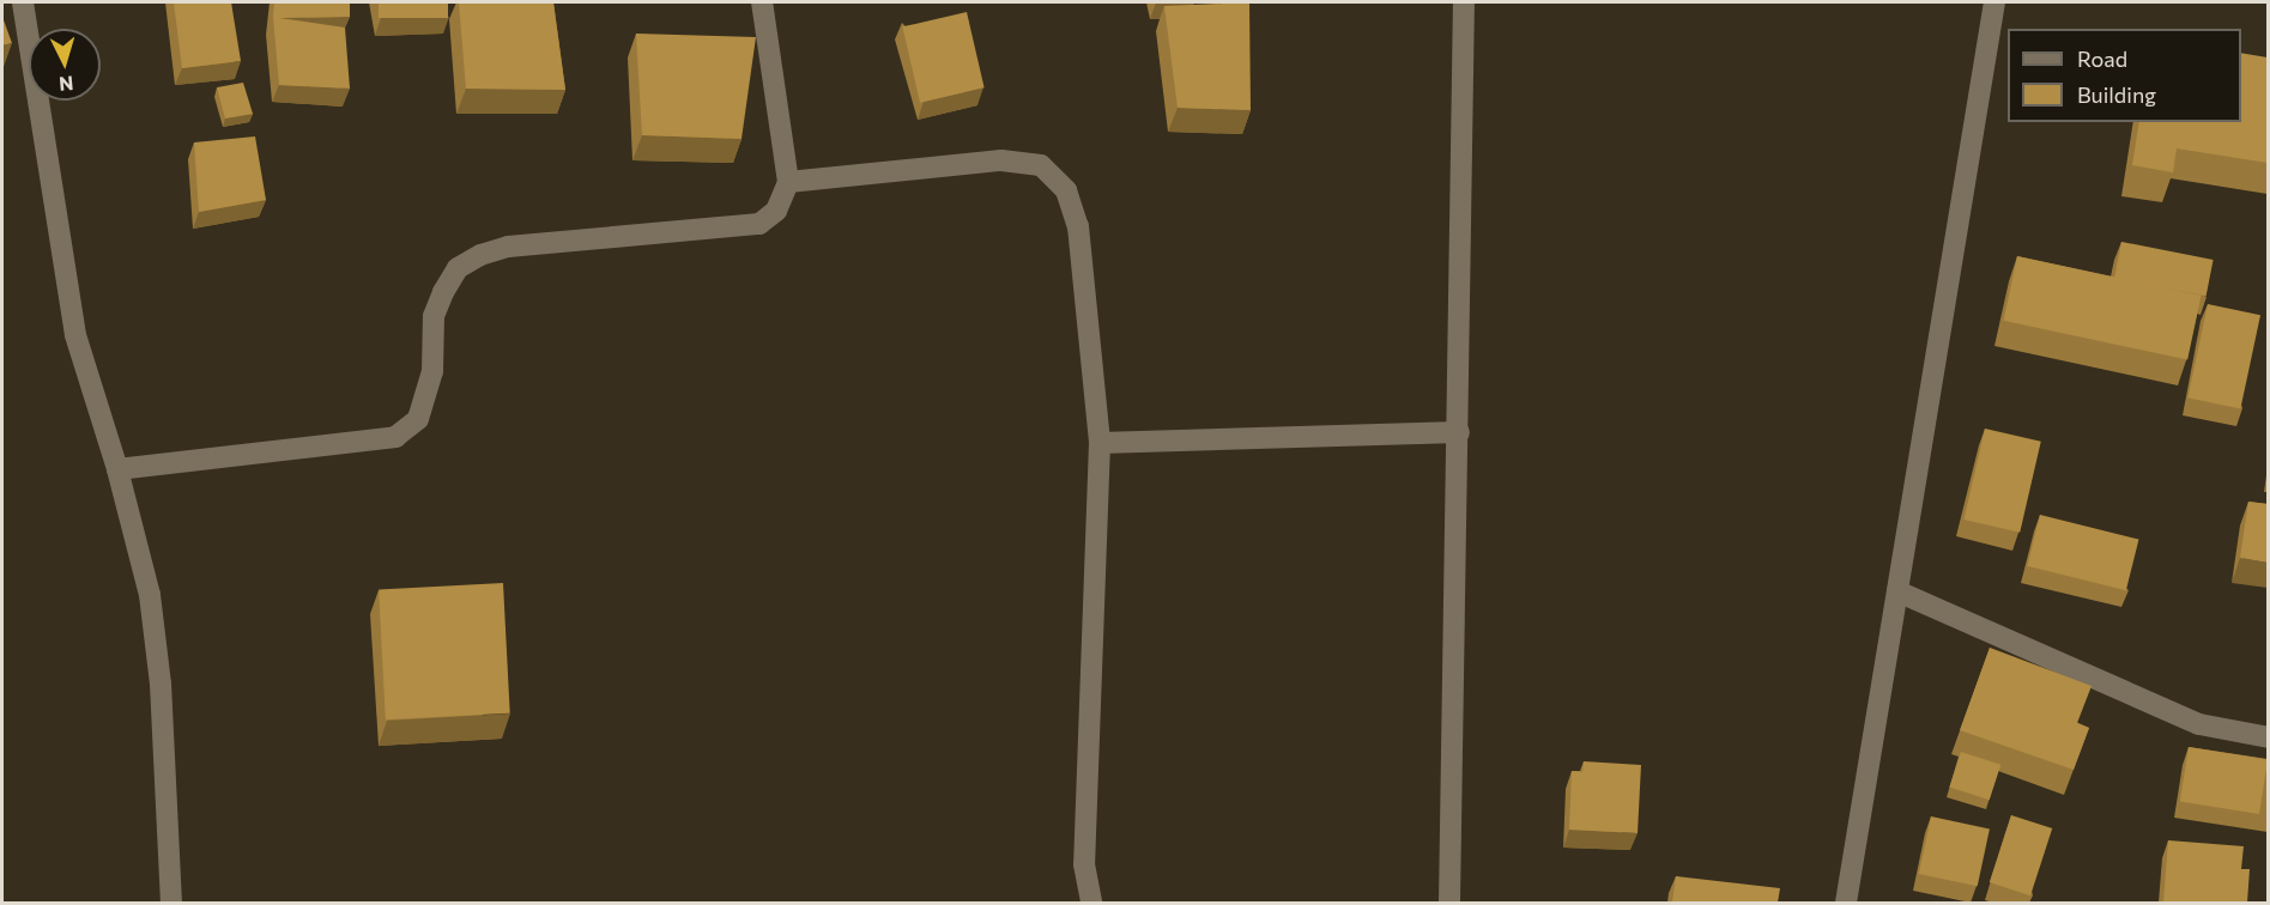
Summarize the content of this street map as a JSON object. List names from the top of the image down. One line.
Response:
{"legend":["Road","Building"],"north":"bottom"}
